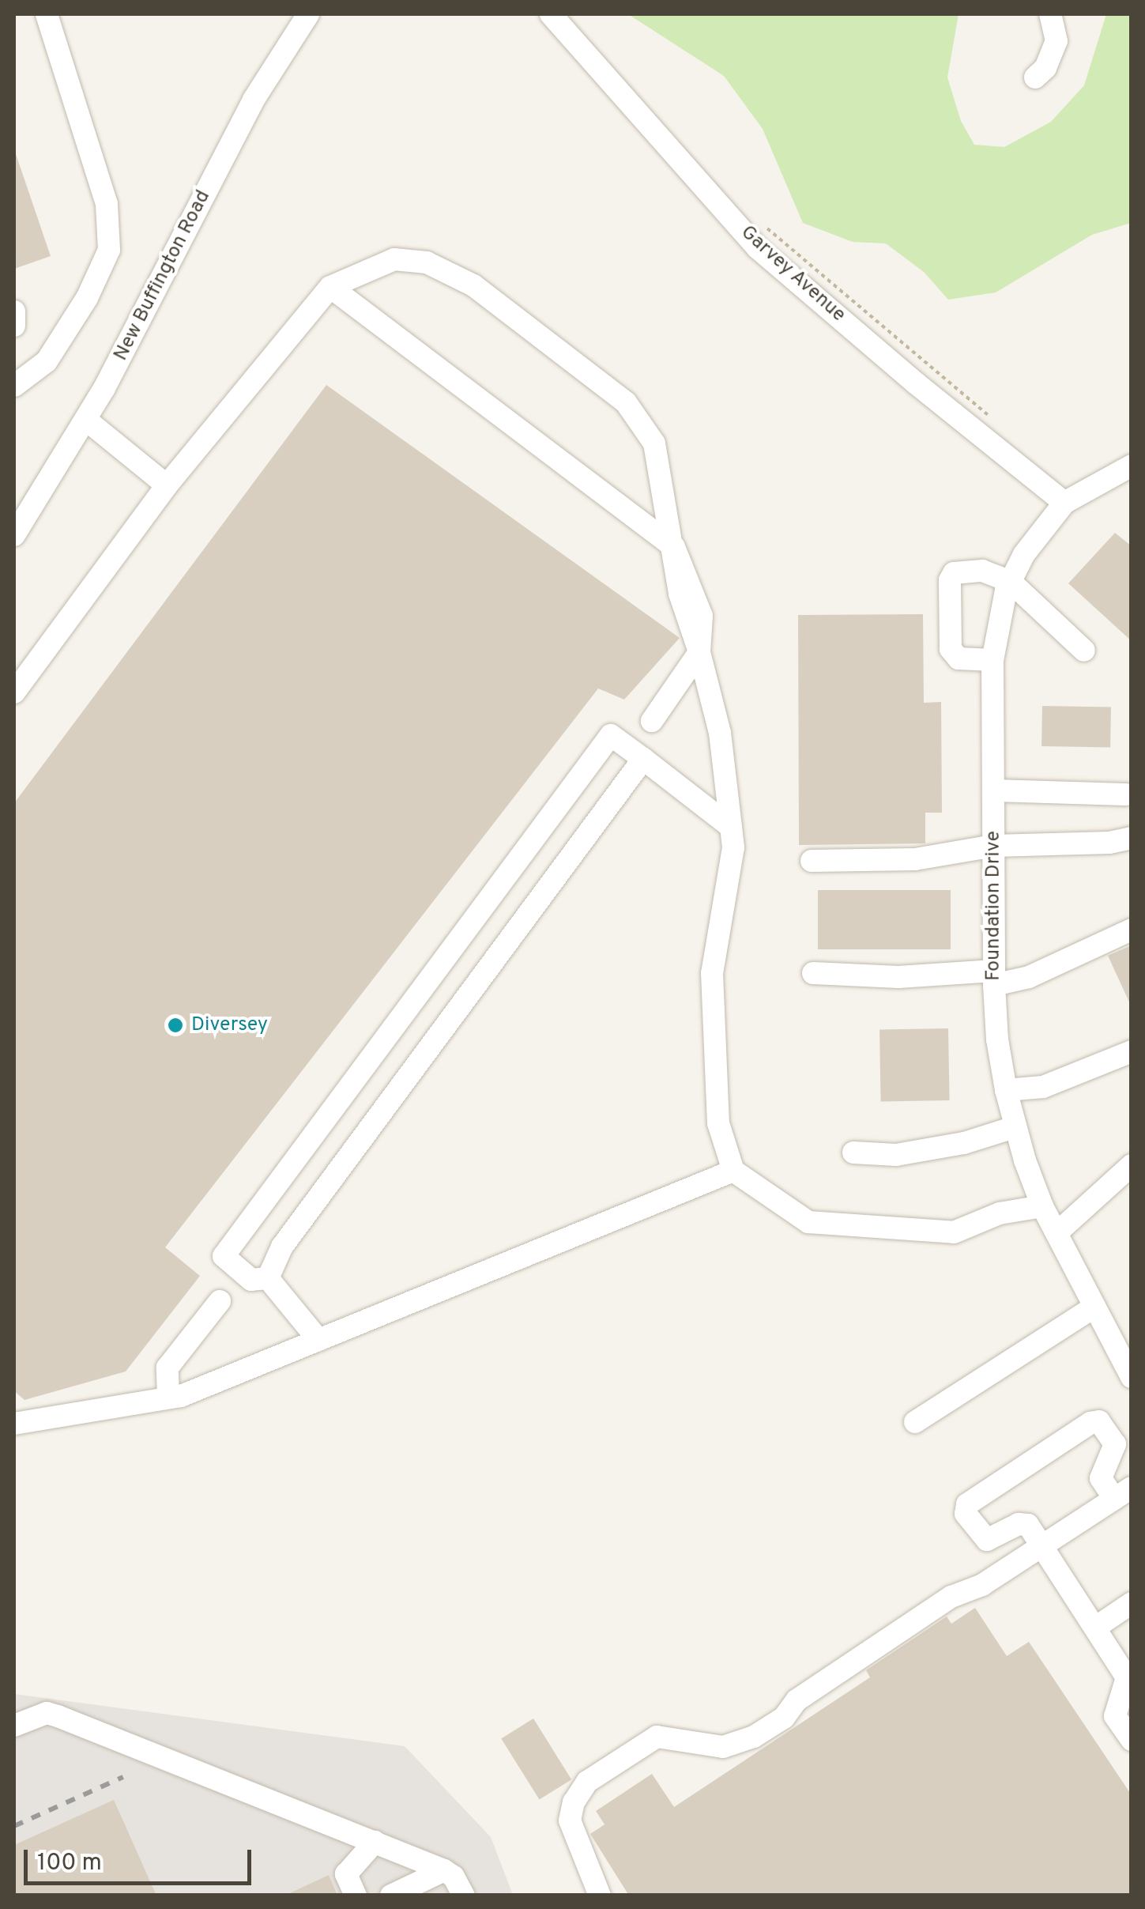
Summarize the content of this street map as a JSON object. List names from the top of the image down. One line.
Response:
{"streets":{"street":["Garvey Avenue","New Buffington Road","Foundation Drive"]},"crossings":[["Garvey Avenue","Foundation Drive"]],"places":["Diversey"],"scale_bar":"100 m"}
